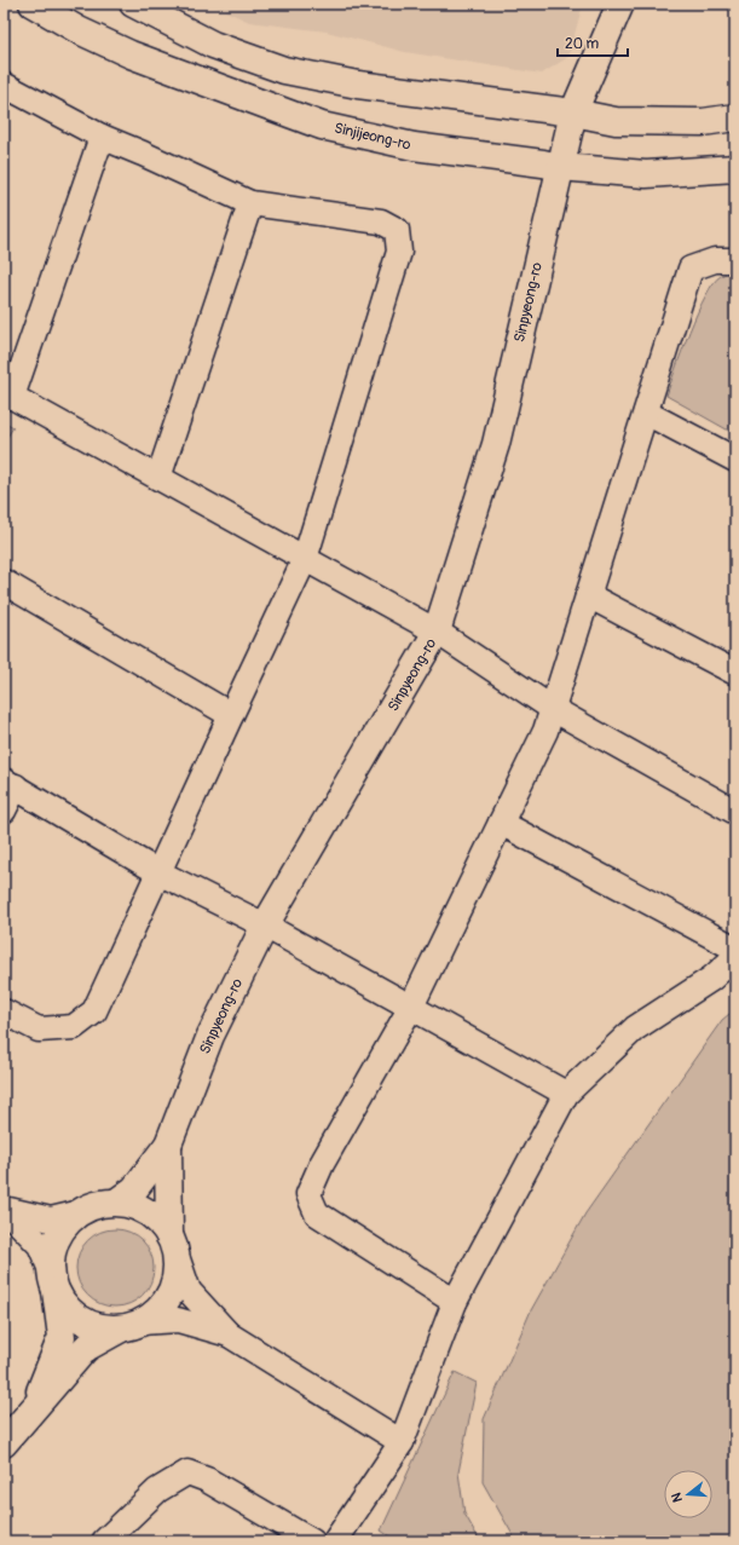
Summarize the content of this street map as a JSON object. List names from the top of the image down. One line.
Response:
{"streets":{"street":["Sinjijeong-ro","Sinpyeong-ro"]},"crossings":[["Sinjijeong-ro","Sinpyeong-ro"]],"scale_bar":"20 m","north":"left"}
